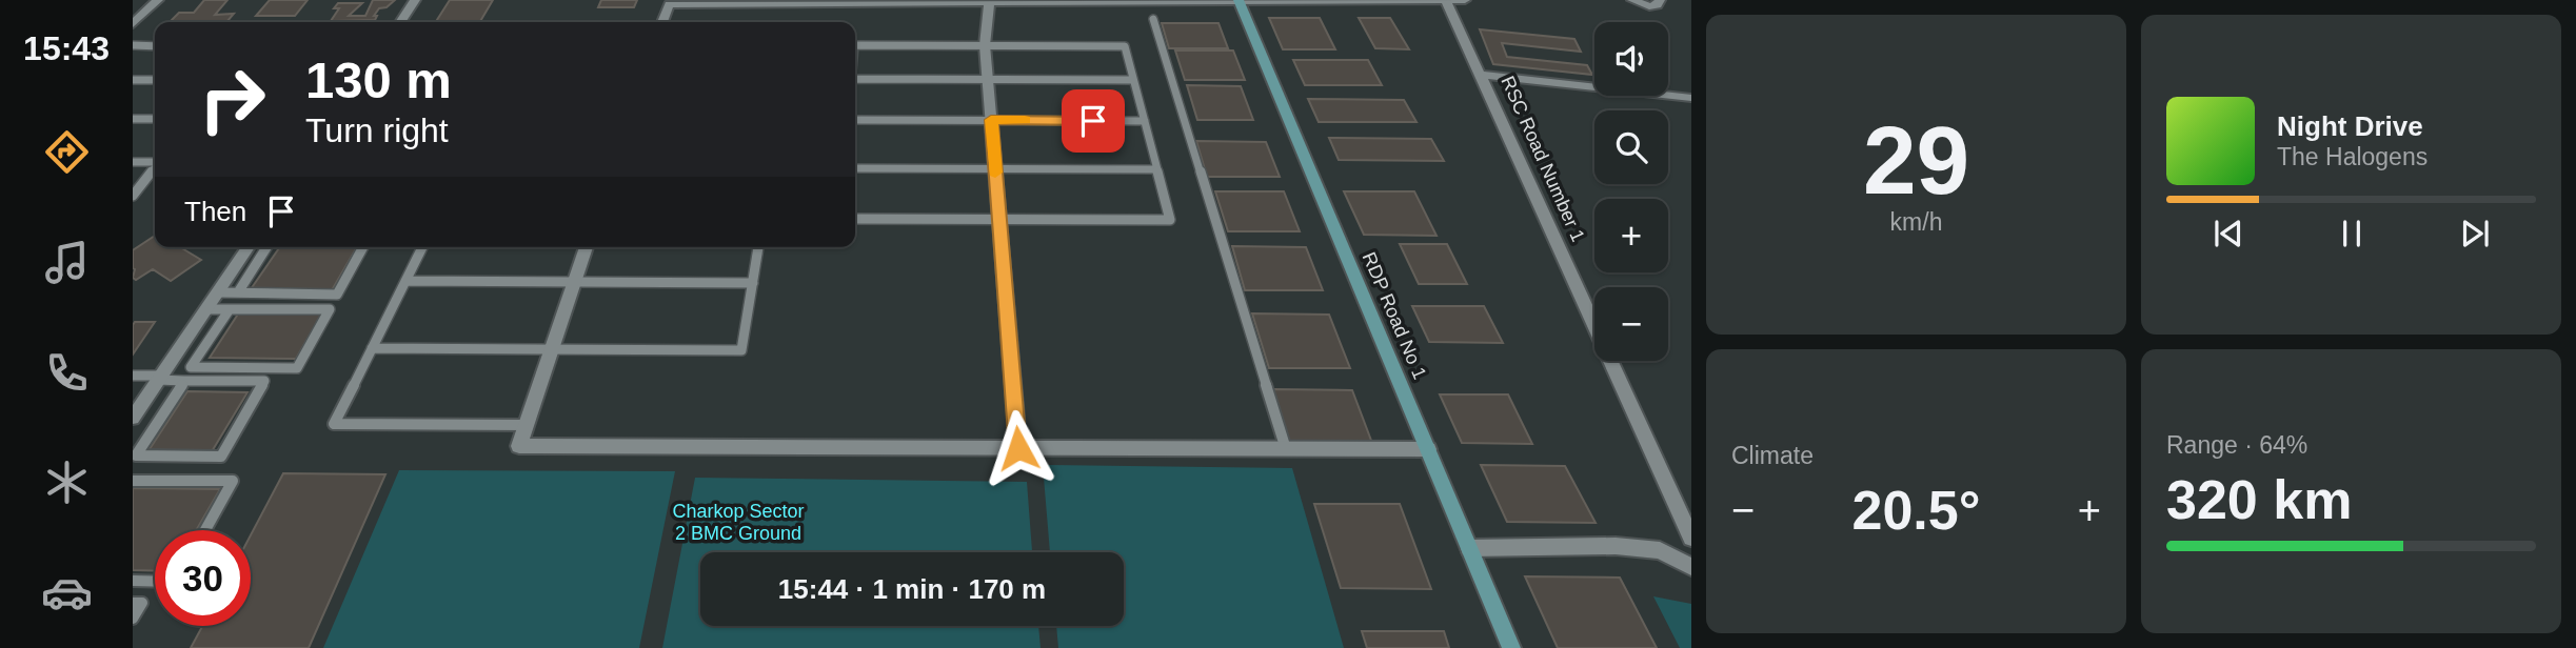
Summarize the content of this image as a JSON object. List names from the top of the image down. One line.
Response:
{"streets":{"street":["RSC Road Number 1","RDP Road No 1"]},"parks":["Charkop Sector 2 BMC Ground"],"page":{"tabs":"15:43","tile":[["29","km/h"],"Climate",["Range · 64%","320 km"]],"map_buttons":["+","−"],"turn":["130 m","Turn right"],"song":["Night Drive","The Halogens"],"then":"Then","heat":["−","20.5°","+"],"limit":"30","trip":"15:44 · 1 min · 170 m"}}
